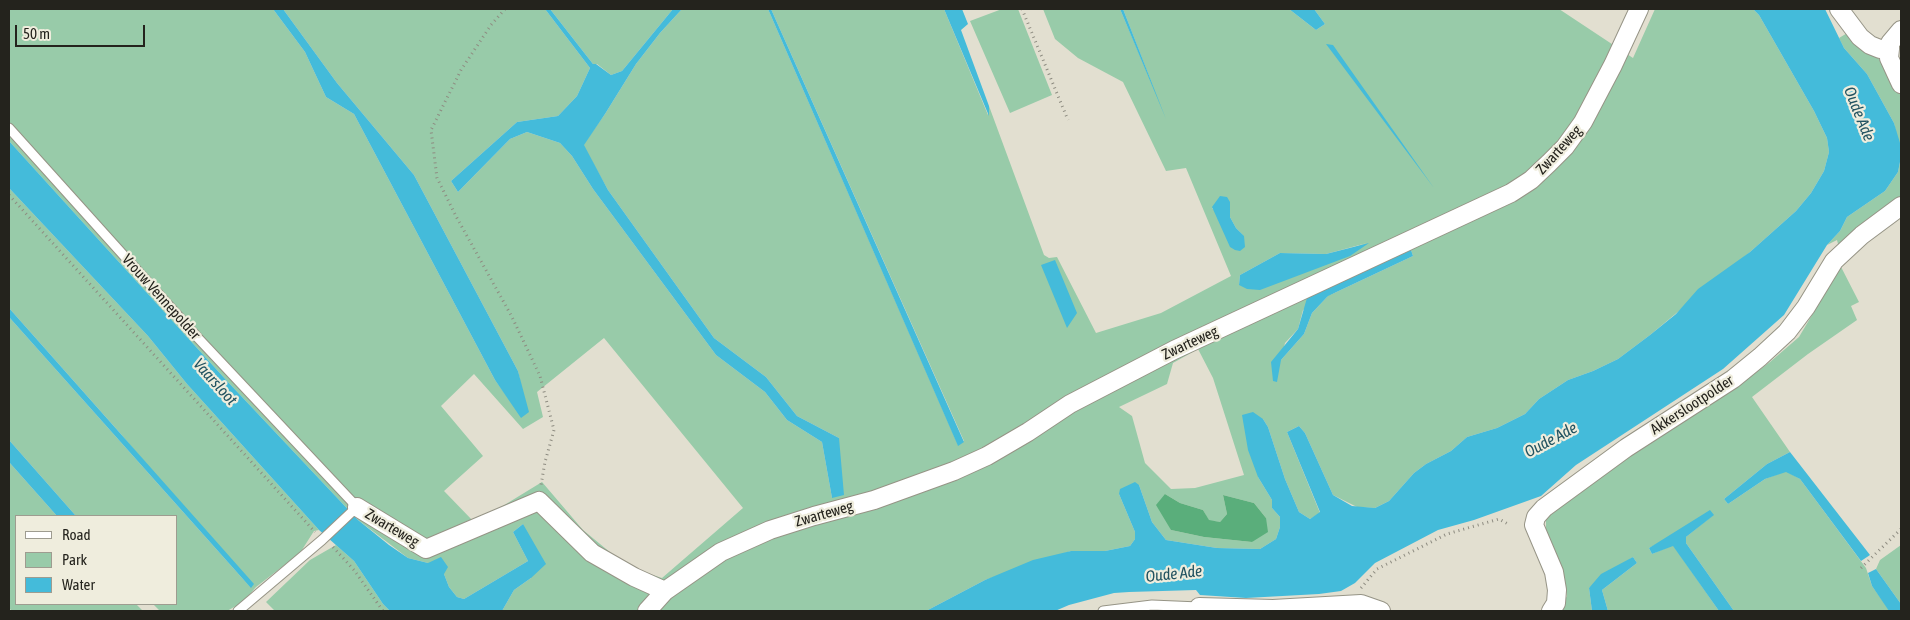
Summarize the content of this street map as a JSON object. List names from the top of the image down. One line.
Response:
{"streets":{"street":["Zwarteweg","Akkerslootpolder"],"lane":["Vrouw Vennepolder"]},"crossings":[["Zwarteweg","Vrouw Vennepolder"]],"water":["Oude Ade","Vaarsloot"],"legend":["Road","Park","Water"],"scale_bar":"50 m"}
